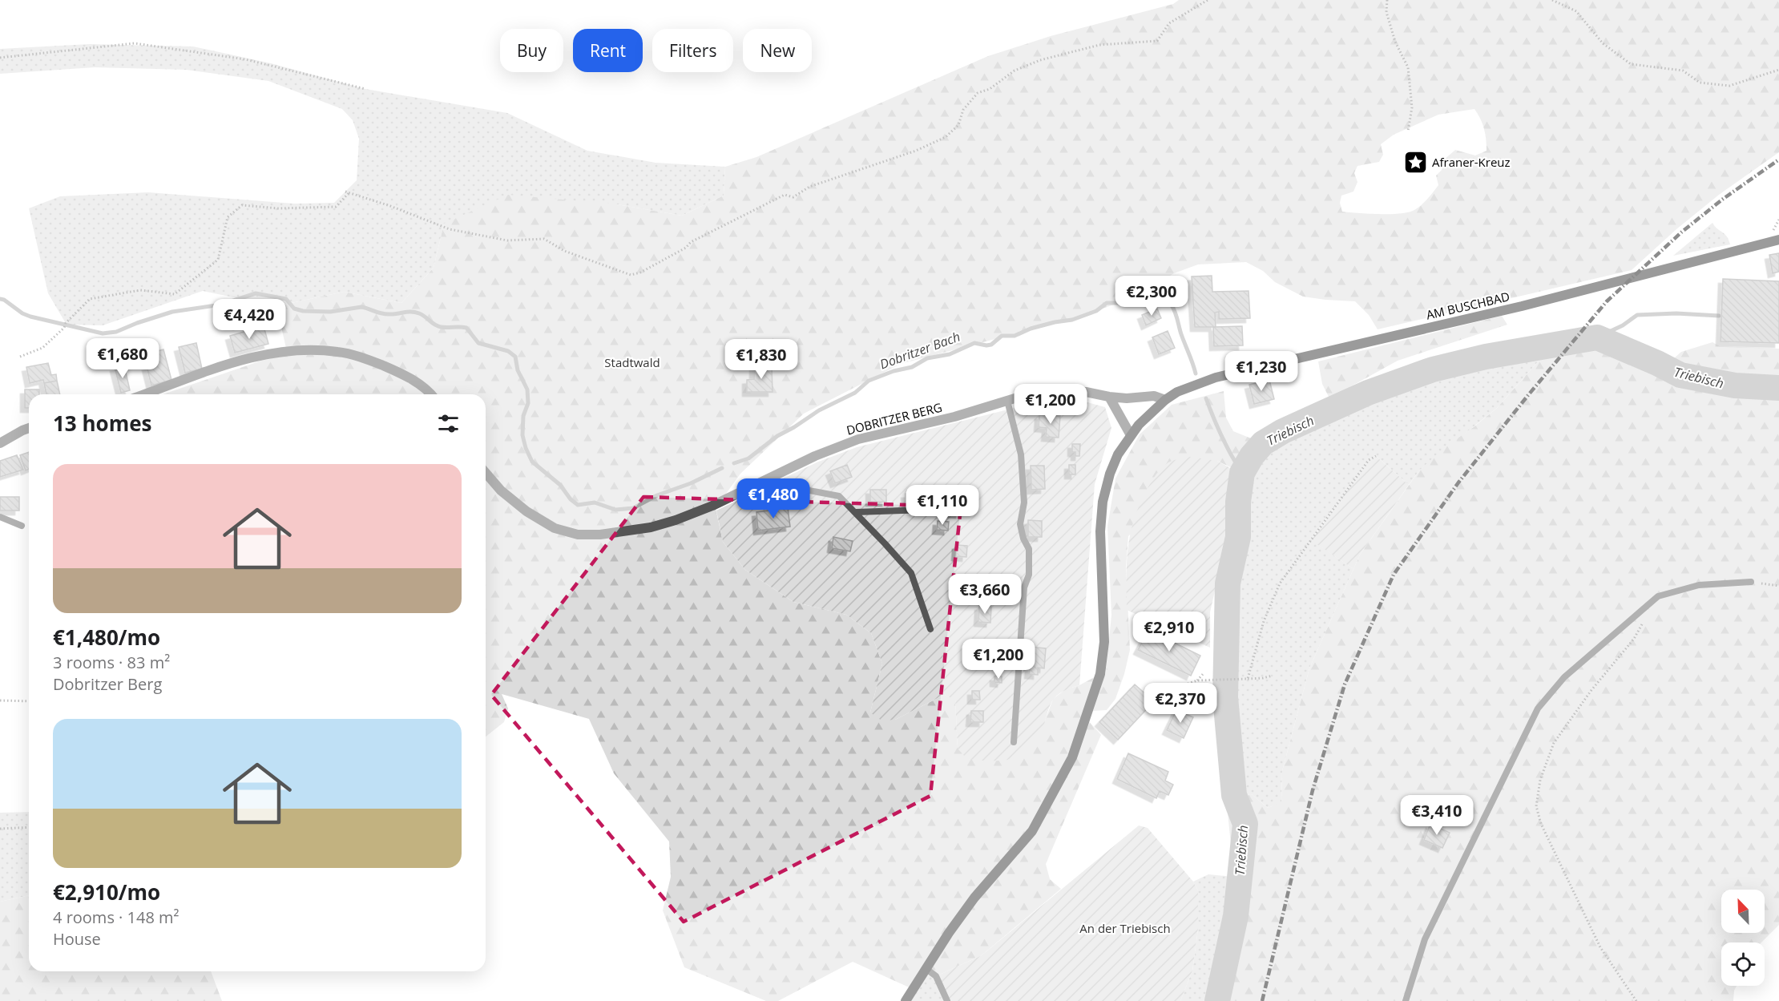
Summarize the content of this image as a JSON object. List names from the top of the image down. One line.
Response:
{"streets":{"main road":["AM BUSCHBAD"],"street":["DOBRITZER BERG"]},"crossings":[["AM BUSCHBAD","DOBRITZER BERG"]],"water":["Dobritzer Bach","Triebisch"],"parks":["Stadtwald","An der Triebisch"],"places":{"place":["Afraner-Kreuz"]},"north":"top left","page":{"chip":["Buy","Rent","Filters","New"],"price":["€2,300","€4,420","€1,680","€1,830","€1,230","€1,200","€1,480","€1,110","€3,660","€2,910","€1,200","€2,370","€3,410"],"heading":"13 homes","list":[{"name":"€1,480/mo","note":"3 rooms · 83 m² · Dobritzer Berg"},{"name":"€2,910/mo","note":"4 rooms · 148 m² · House"}]}}
